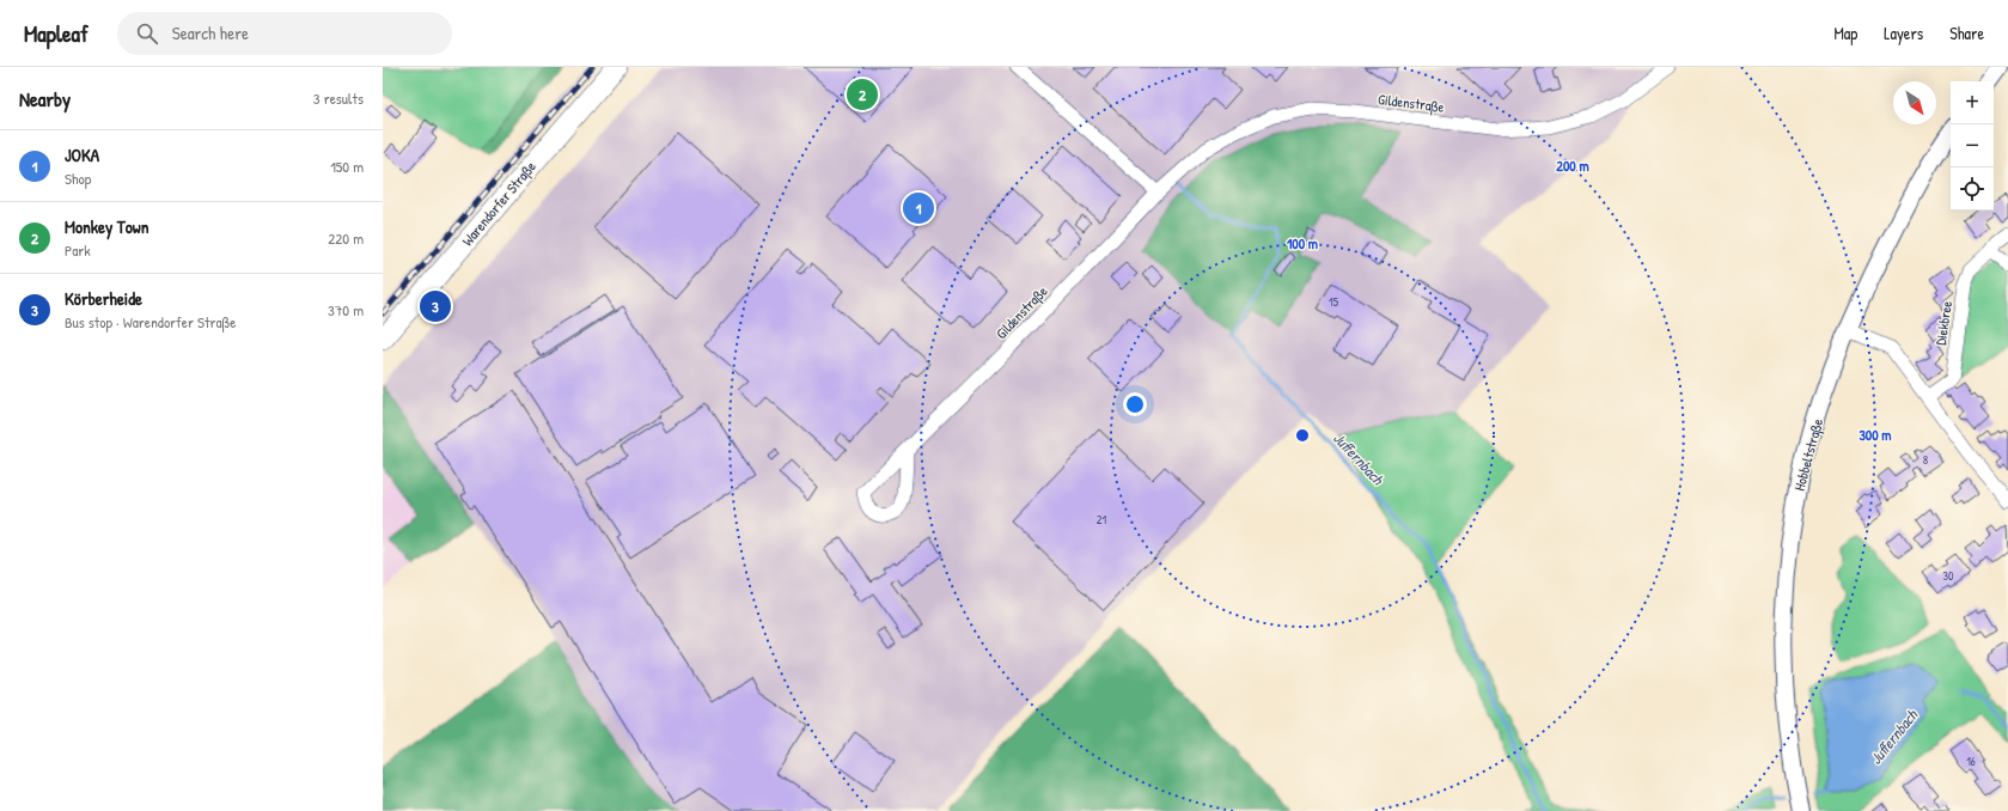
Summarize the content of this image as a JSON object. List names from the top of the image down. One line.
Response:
{"streets":{"main road":["Warendorfer Straße"],"street":["Gildenstraße","Diekbree","Hobbeltstraße"]},"water":["Juffernbach"],"house_numbers":["15","8","21","30","16"],"north":"bottom right","page":{"header":"Mapleaf","search":"Search here","nav":["Map","Layers","Share"],"heading":["Nearby","3 results"],"pins":["2","1","3"],"map_buttons":["+","−"],"list":[{"mark":"1","name":"JOKA","note":"Shop","value":"150 m"},{"mark":"2","name":"Monkey Town","note":"Park","value":"220 m"},{"mark":"3","name":"Körberheide","note":"Bus stop · Warendorfer Straße","value":"370 m"}]},"rings":["200 m","100 m","300 m"]}
